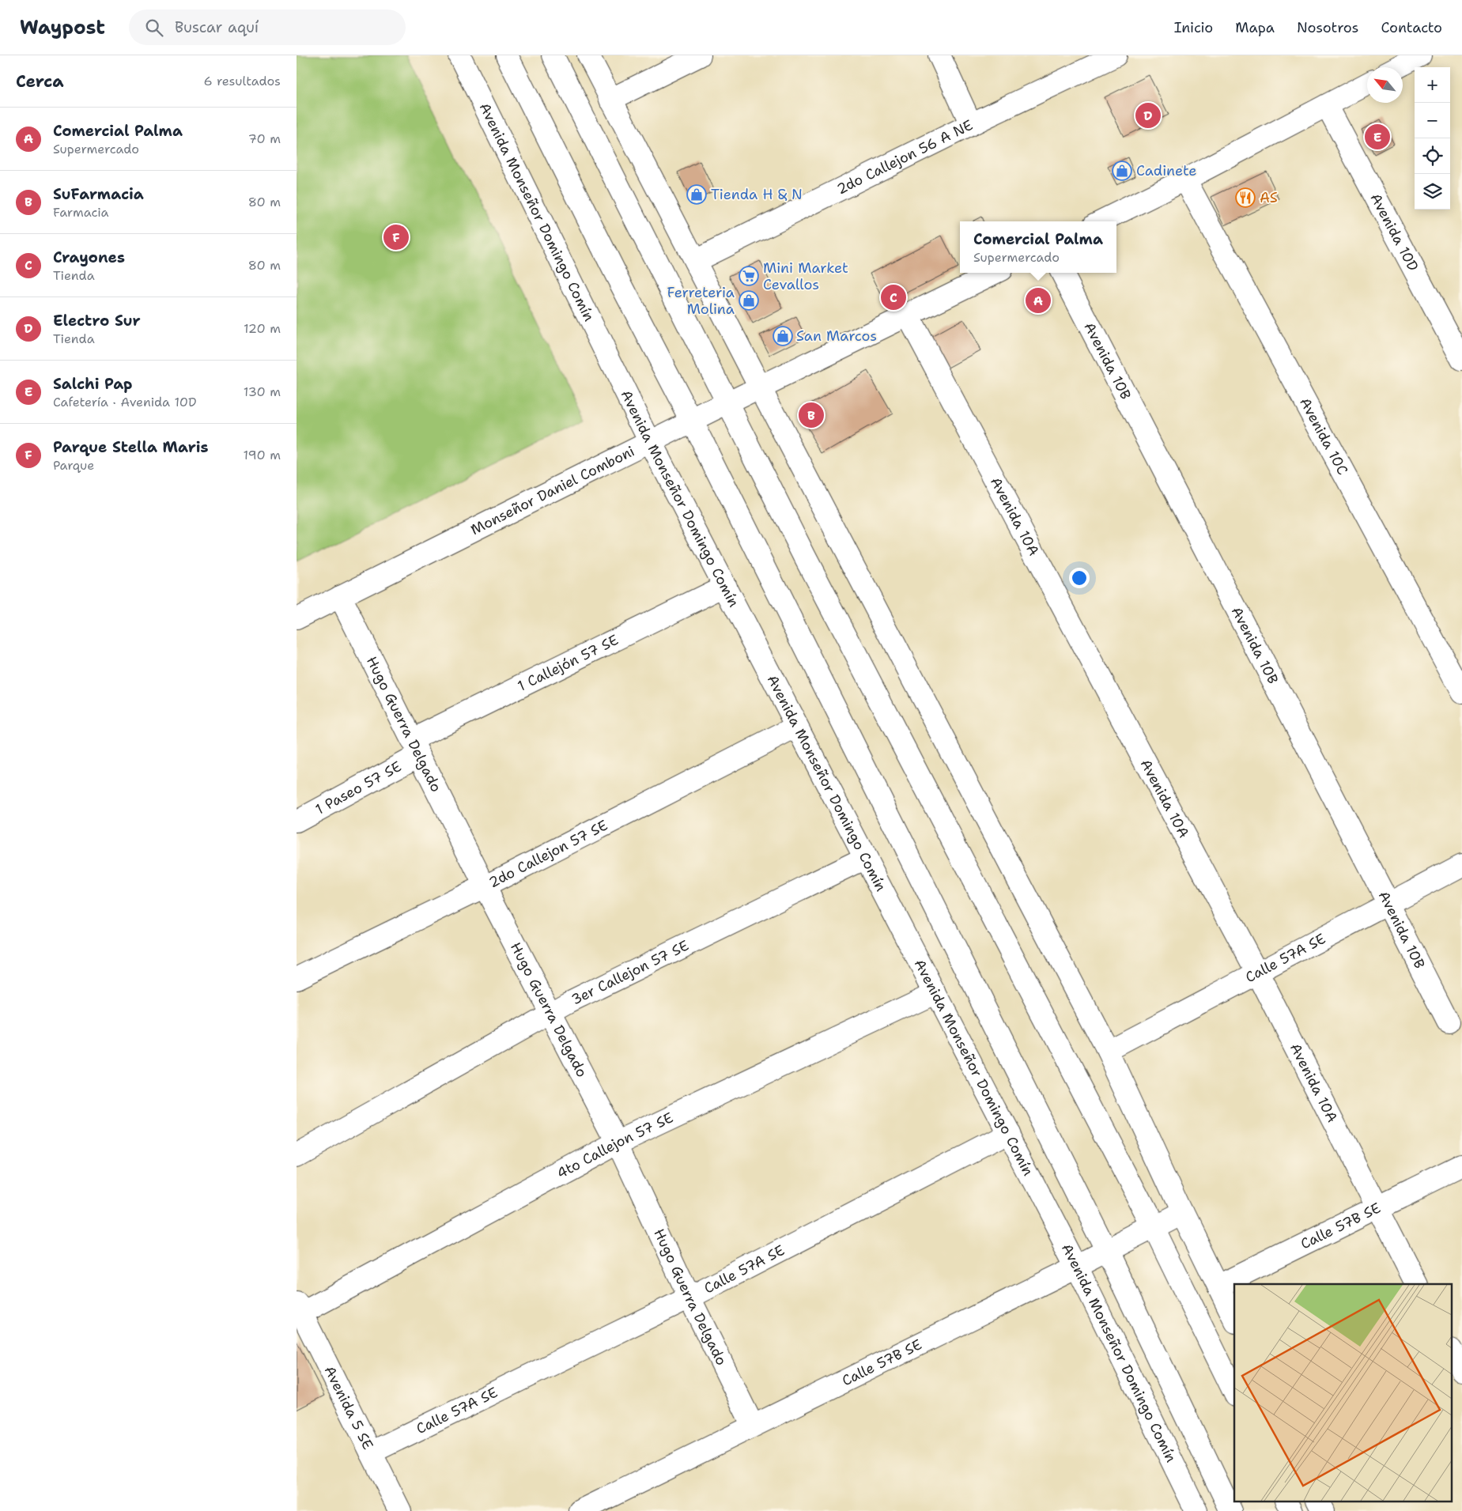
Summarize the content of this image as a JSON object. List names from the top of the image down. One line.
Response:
{"streets":{"street":["2do Callejon 56 A NE","Avenida Monseñor Domingo Comín","Avenida 10D","Avenida 10B","Avenida 10C","Monseñor Daniel Comboni","Avenida 10A","1 Callejón 57 SE","Hugo Guerra Delgado","1 Paseo 57 SE","2do Callejon 57 SE","Calle 57A SE","3er Callejon 57 SE","4to Callejon 57 SE","Calle 57B SE","Avenida 5 SE"]},"crossings":[["Avenida Monseñor Domingo Comín","Monseñor Daniel Comboni"],["Avenida Monseñor Domingo Comín","1 Callejón 57 SE"],["Avenida Monseñor Domingo Comín","2do Callejon 57 SE"],["Avenida Monseñor Domingo Comín","Calle 57A SE"],["Avenida Monseñor Domingo Comín","3er Callejon 57 SE"],["Avenida Monseñor Domingo Comín","4to Callejon 57 SE"],["Avenida Monseñor Domingo Comín","Calle 57B SE"],["Avenida 10B","Calle 57A SE"],["Monseñor Daniel Comboni","Avenida 10A"],["Monseñor Daniel Comboni","Hugo Guerra Delgado"],["Avenida 10A","Calle 57A SE"],["Avenida 10A","Calle 57B SE"],["1 Callejón 57 SE","Hugo Guerra Delgado"],["1 Callejón 57 SE","1 Paseo 57 SE"],["Hugo Guerra Delgado","1 Paseo 57 SE"],["Hugo Guerra Delgado","2do Callejon 57 SE"],["Hugo Guerra Delgado","Calle 57A SE"],["Hugo Guerra Delgado","3er Callejon 57 SE"],["Hugo Guerra Delgado","4to Callejon 57 SE"],["Hugo Guerra Delgado","Calle 57B SE"],["Calle 57A SE","Avenida 5 SE"],["4to Callejon 57 SE","Avenida 5 SE"]],"places":{"shop":["Cadinete","Tienda H & N","Ferreteria Molina","San Marcos"],"restaurant":["AS"],"supermarket":["Mini Market Cevallos"]},"north":"top left","page":{"header":"Waypost","search":"Buscar aquí","nav":["Inicio","Mapa","Nosotros","Contacto"],"heading":["Cerca","6 resultados"],"map_buttons":["+","−"],"pins":["D","E","F","C","A","B"],"list":[{"mark":"A","name":"Comercial Palma","note":"Supermercado","value":"70 m"},{"mark":"B","name":"SuFarmacia","note":"Farmacia","value":"80 m"},{"mark":"C","name":"Crayones","note":"Tienda","value":"80 m"},{"mark":"D","name":"Electro Sur","note":"Tienda","value":"120 m"},{"mark":"E","name":"Salchi Pap","note":"Cafetería · Avenida 10D","value":"130 m"},{"mark":"F","name":"Parque Stella Maris","note":"Parque","value":"190 m"}],"popup":["Comercial Palma","Supermercado"]}}
